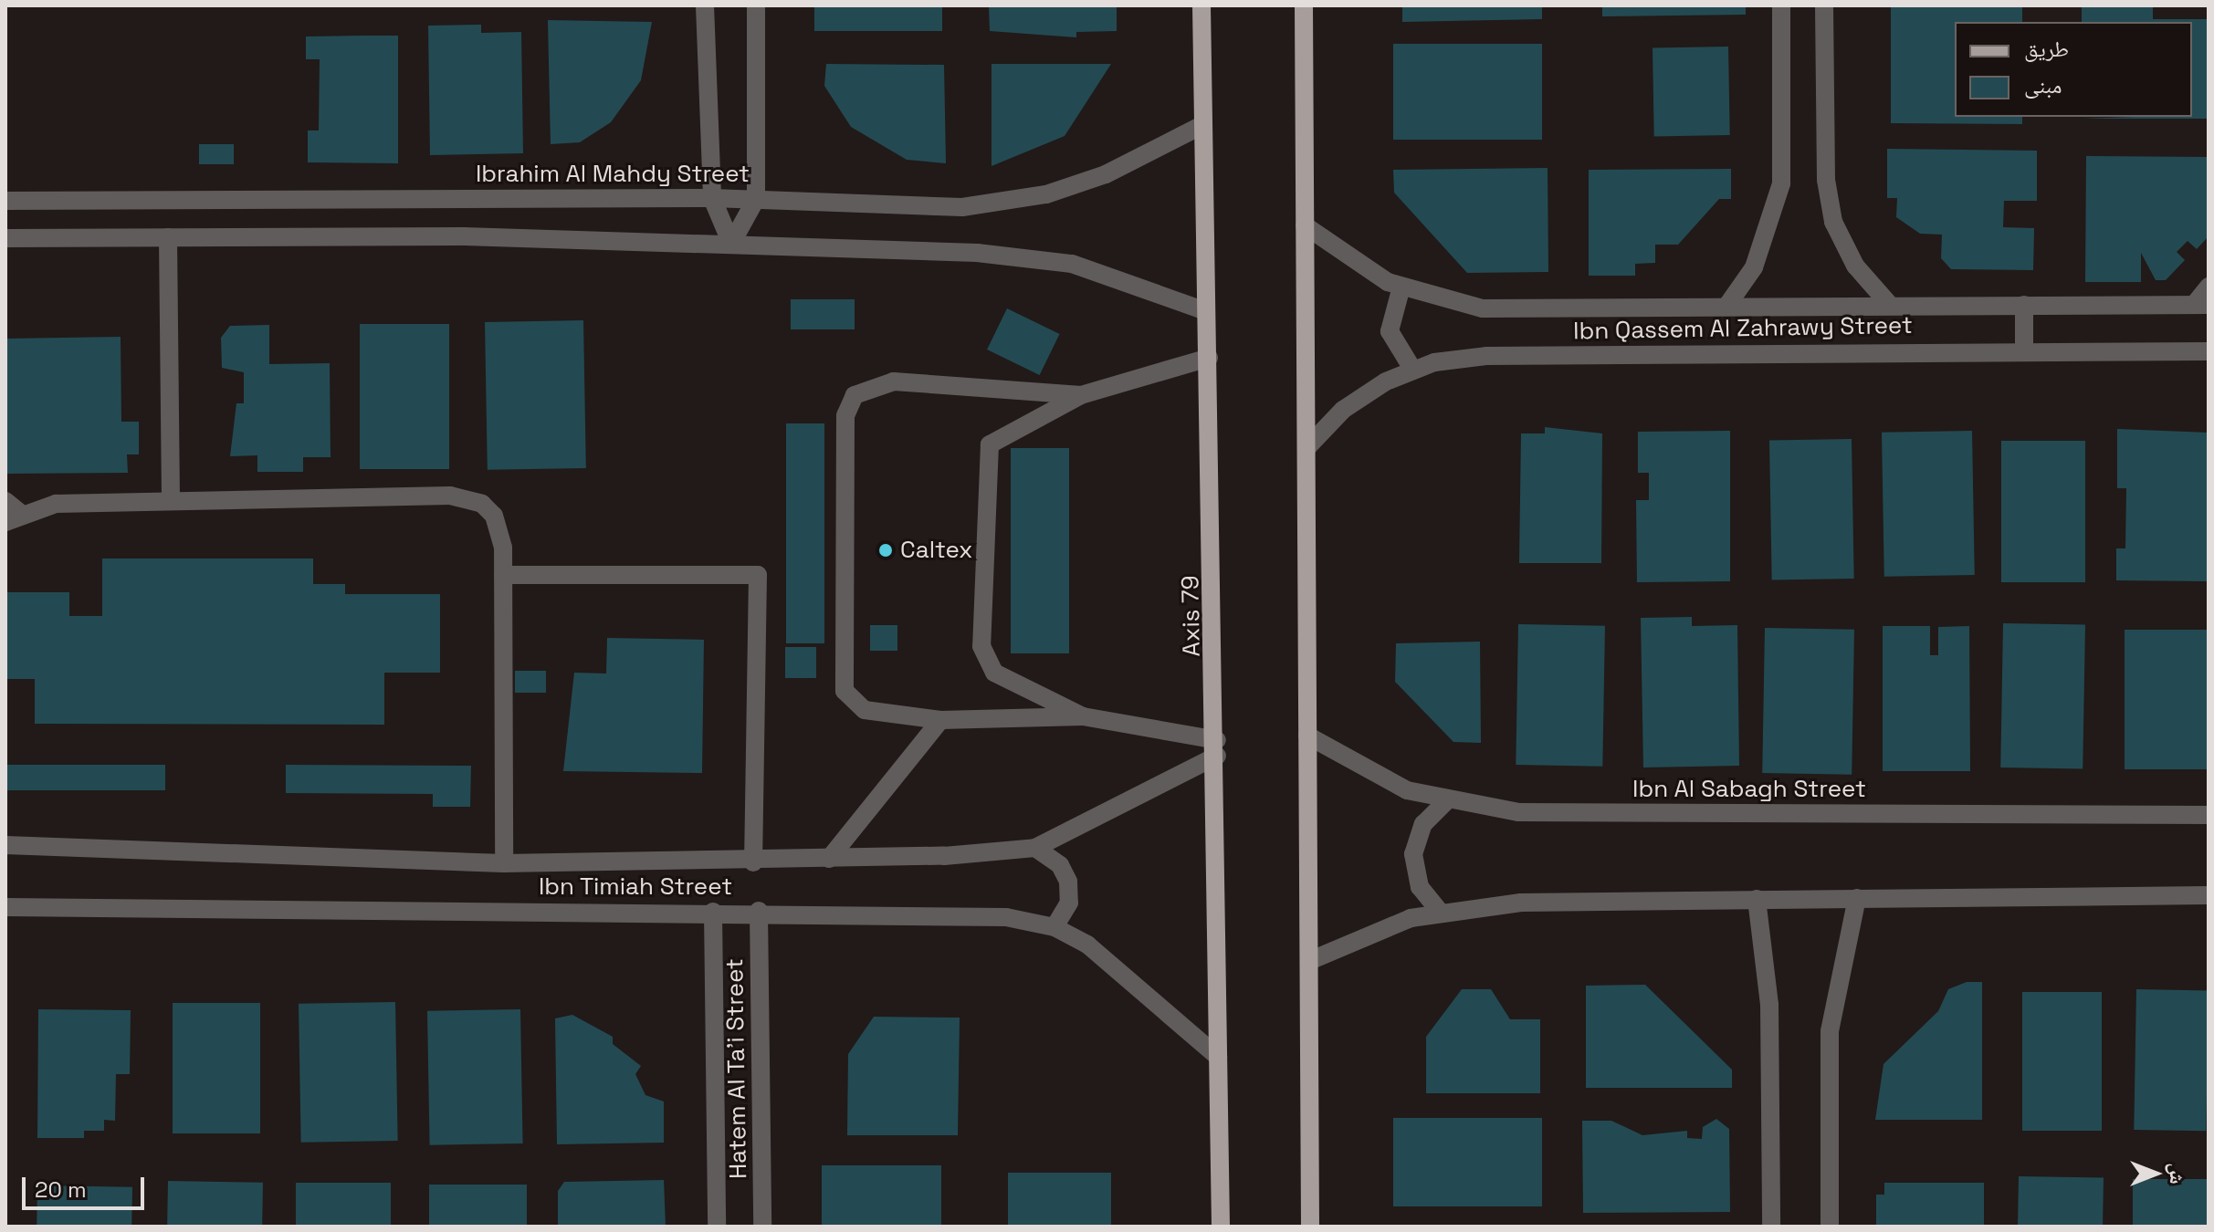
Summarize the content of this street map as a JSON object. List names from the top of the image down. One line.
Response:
{"streets":{"main road":["Axis 79"],"street":["Ibrahim Al Mahdy Street","Ibn Qassem Al Zahrawy Street","Ibn Al Sabagh Street","Ibn Timiah Street","Hatem Al Ta'i Street"]},"crossings":[["Ibrahim Al Mahdy Street","Axis 79"],["Axis 79","Ibn Timiah Street"],["Ibn Timiah Street","Hatem Al Ta'i Street"]],"places":["Caltex"],"legend":["طريق","مبنى"],"scale_bar":"20 m","north":"right"}
